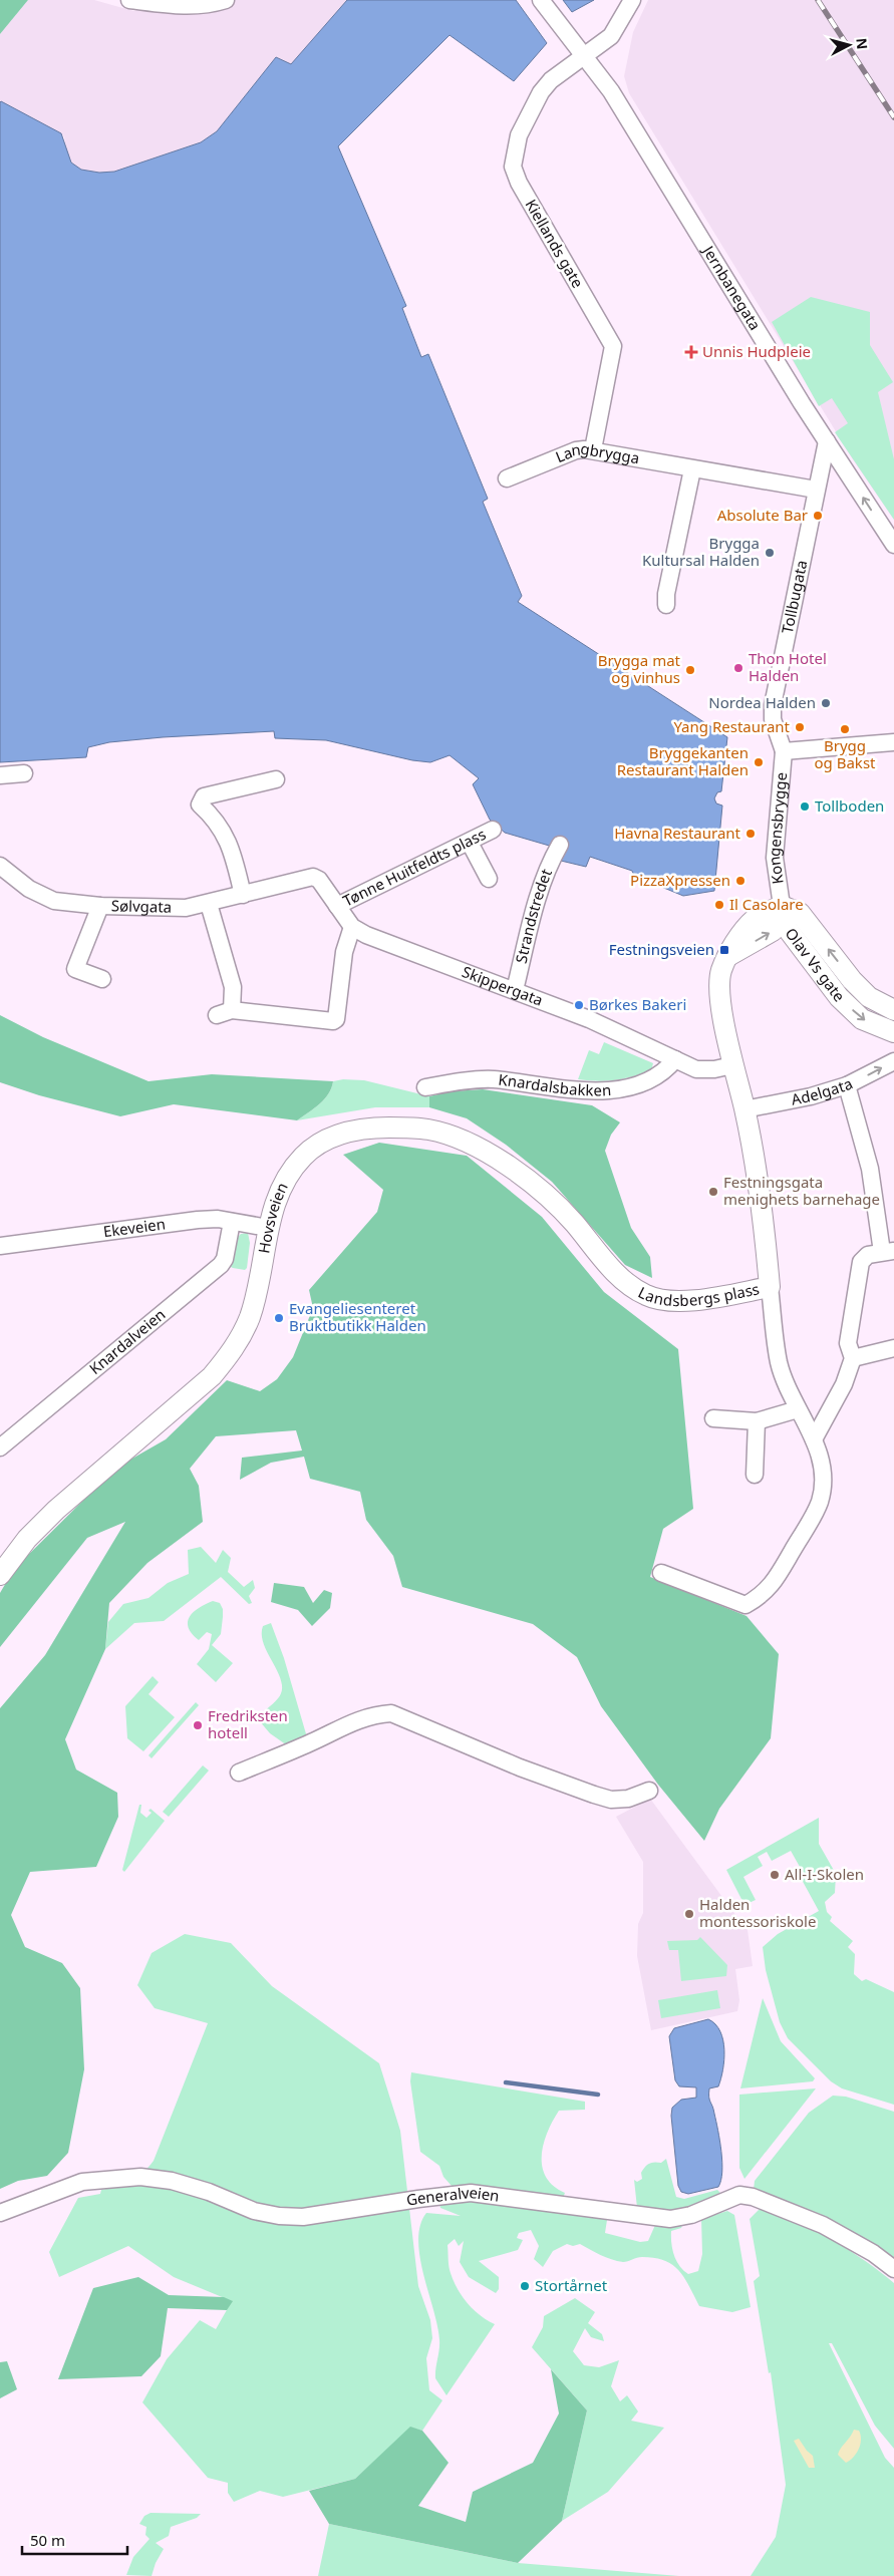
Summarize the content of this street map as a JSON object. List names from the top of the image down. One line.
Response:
{"streets":{"street":["Kiellands gate","Jernbanegata","Langbrygga","Tollbugata","Kongensbrygge","Tønne Huitfeldts plass","Sølvgata","Strandstredet","Olav Vs gate","Skippergata","Knardalsbakken","Adelgata","Hovsveien","Ekeveien","Landsbergs plass","Knardalveien","Generalveien"]},"crossings":[["Kiellands gate","Jernbanegata"],["Kiellands gate","Langbrygga"],["Jernbanegata","Tollbugata"],["Langbrygga","Tollbugata"],["Tollbugata","Kongensbrygge"],["Kongensbrygge","Olav Vs gate"],["Kongensbrygge","Skippergata"],["Tønne Huitfeldts plass","Sølvgata"],["Strandstredet","Skippergata"],["Skippergata","Knardalsbakken"],["Hovsveien","Ekeveien"],["Hovsveien","Landsbergs plass"],["Ekeveien","Knardalveien"]],"places":{"health":["Unnis Hudpleie"],"other":["Absolute Bar","Brygga Kultursal Halden","Thon Hotel Halden","Brygga mat og vinhus","Nordea Halden","Yang Restaurant","Brygg og Bakst","Bryggekanten Restaurant Halden","Tollboden","Havna Restaurant","PizzaXpressen","Il Casolare","Børkes Bakeri","Festningsgata menighets barnehage","Evangeliesenteret Bruktbutikk Halden","Fredriksten hotell","All-I-Skolen","Halden montessoriskole","Stortårnet"],"transit":["Festningsveien"]},"scale_bar":"50 m","north":"right"}
